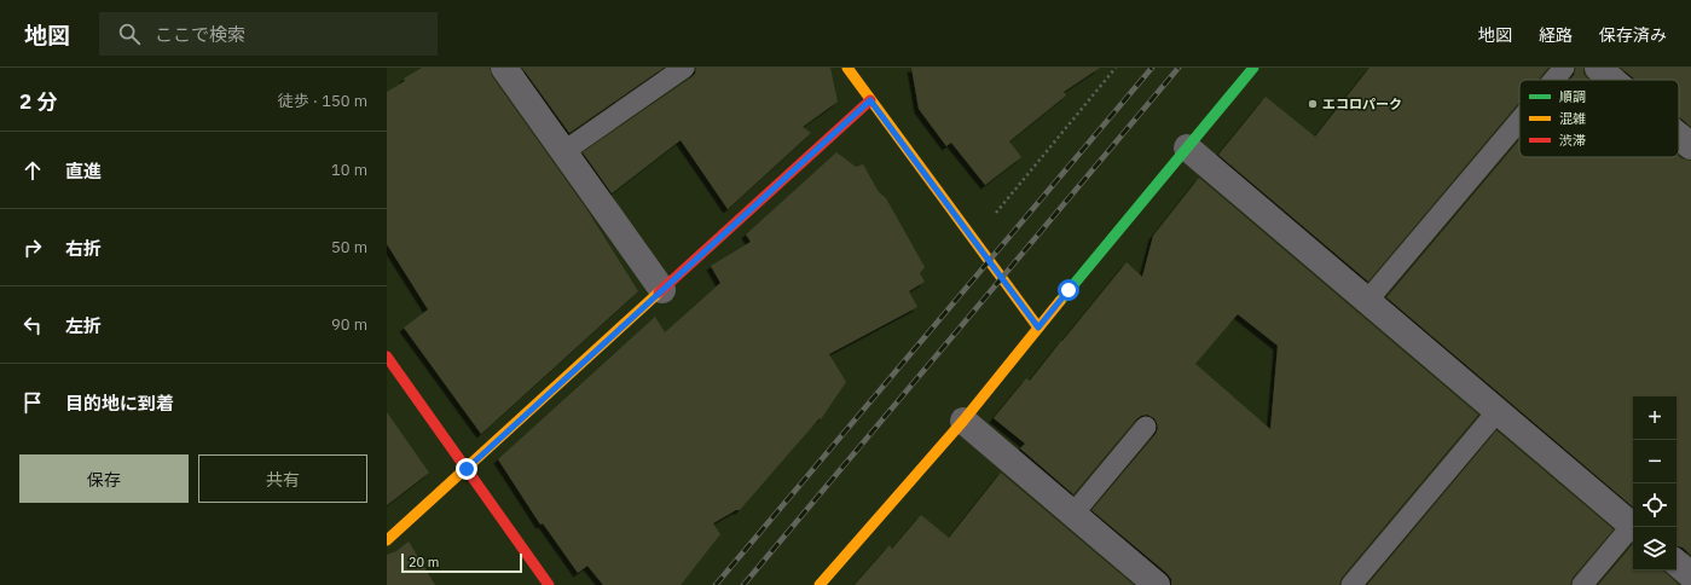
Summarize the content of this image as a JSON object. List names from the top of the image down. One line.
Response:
{"places":["エコロパーク"],"legend":["順調","混雑","渋滞"],"scale_bar":"20 m","page":{"header":"地図","search":"ここで検索","nav":["地図","経路","保存済み"],"heading":["2 分","徒歩 · 150 m"],"list":[["直進","10 m"],["右折","50 m"],["左折","90 m"],"目的地に到着"],"map_buttons":["+","−"],"buttons":["保存","共有"],"scale":"20 m"}}
